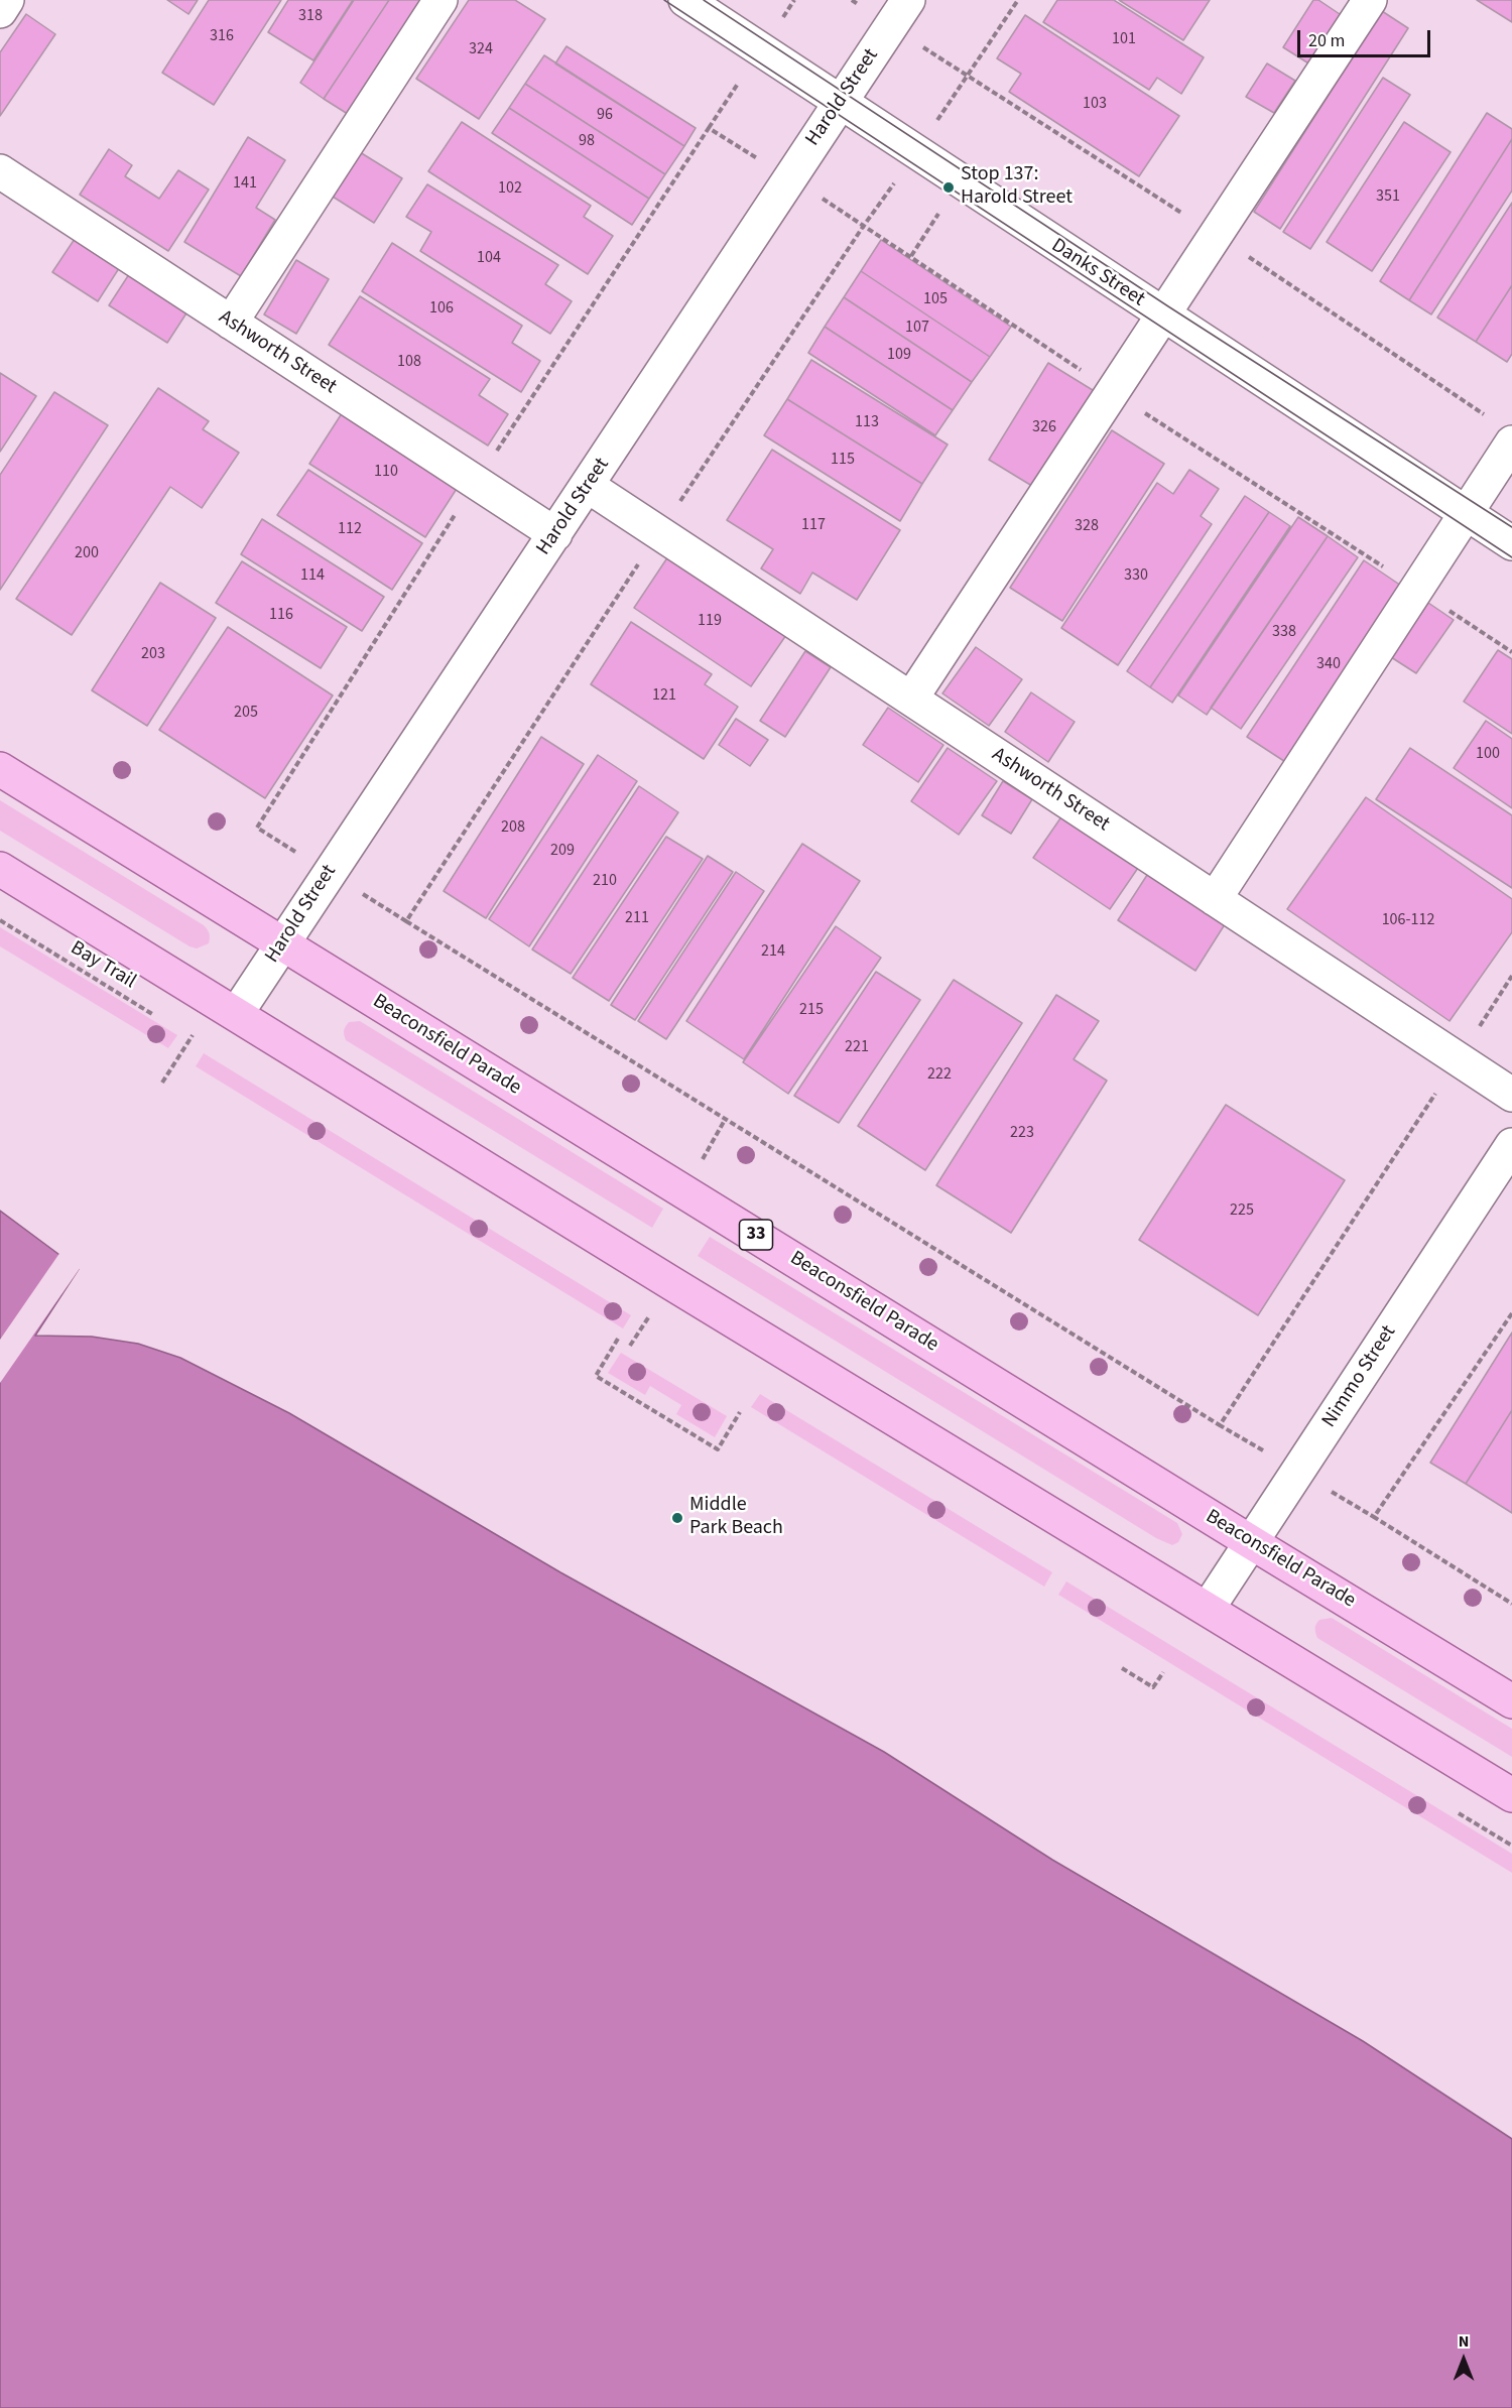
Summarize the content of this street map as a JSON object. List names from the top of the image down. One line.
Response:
{"streets":{"main road":["Beaconsfield Parade","33"],"street":["Harold Street","Danks Street","Ashworth Street","Nimmo Street"],"path":["Bay Trail"]},"crossings":[["Harold Street","Danks Street"],["Harold Street","Ashworth Street"],["Harold Street","Beaconsfield Parade"],["Beaconsfield Parade","Nimmo Street"]],"places":["Stop 137: Harold Street","Middle Park Beach"],"house_numbers":["318","316","101","324","103","96","98","141","102","351","104","105","106","107","109","108","113","326","115","110","117","328","112","200","114","330","116","119","338","203","340","121","205","100","208","209","210","211","106-112","214","215","221","222","223","225"],"scale_bar":"20 m","north":"top"}
